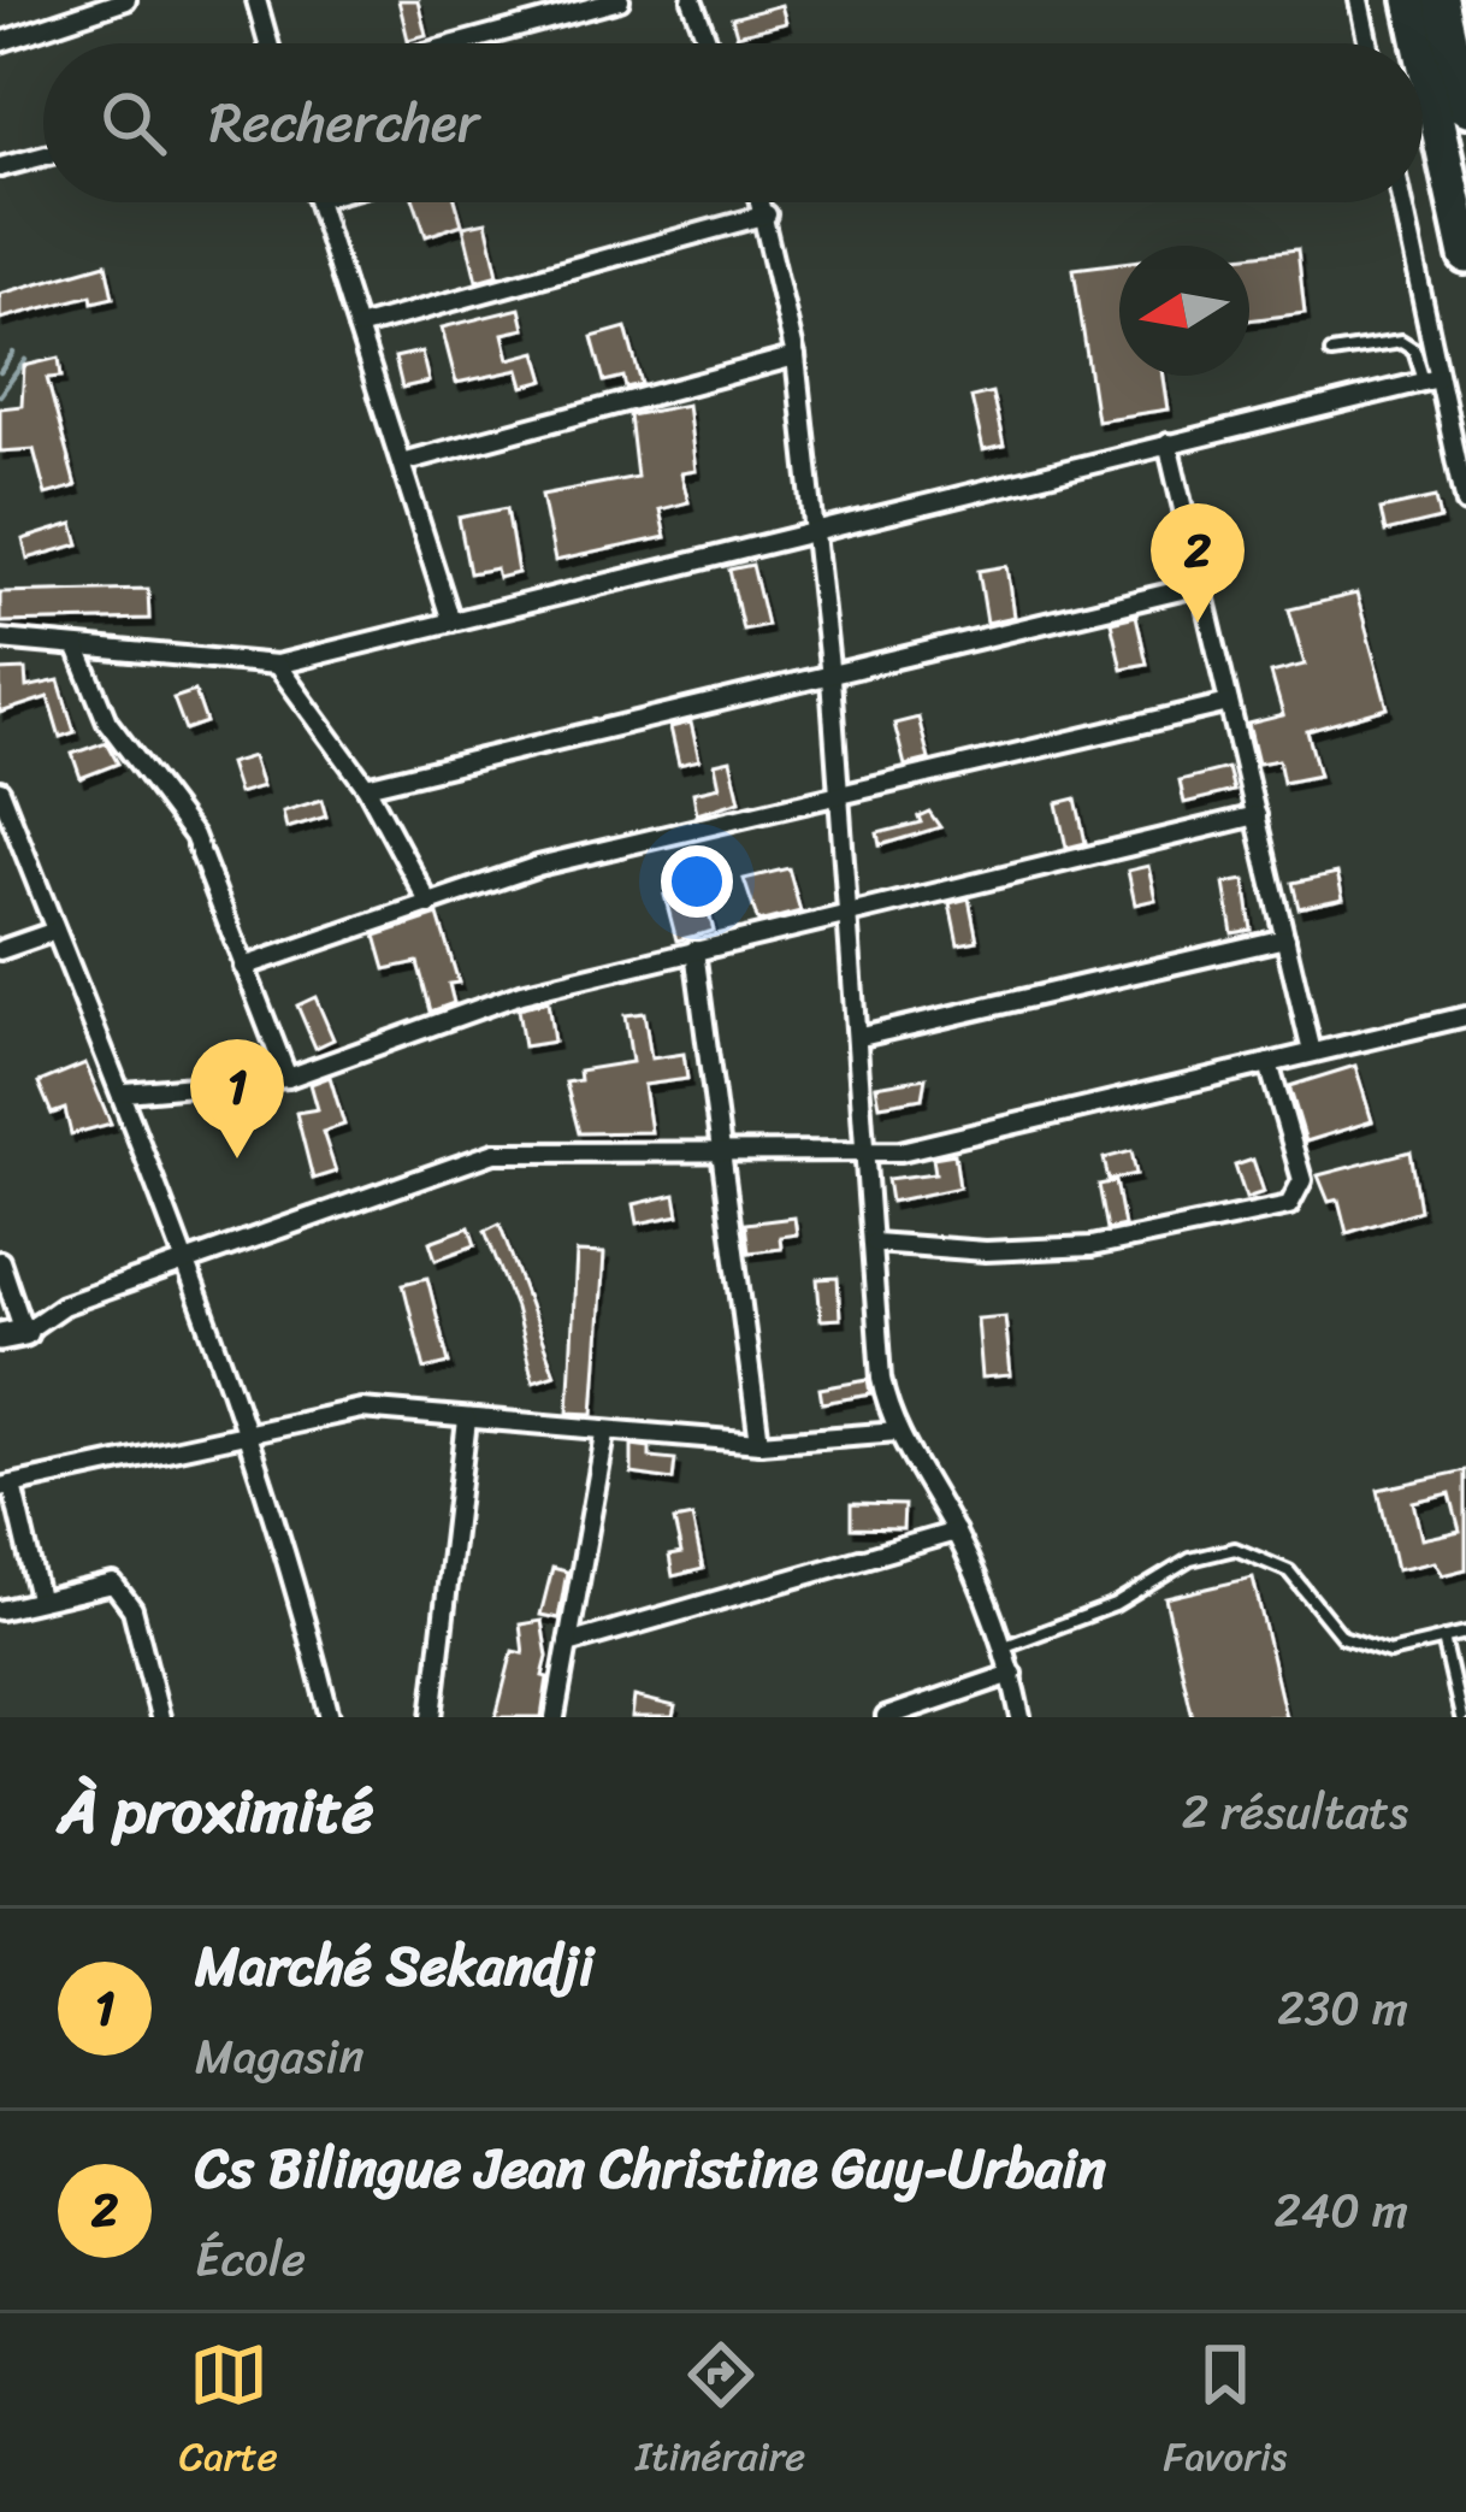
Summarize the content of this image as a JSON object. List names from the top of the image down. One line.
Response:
{"north":"left","page":{"search":"Rechercher","pins":["2","1"],"heading":["À proximité","2 résultats"],"list":[{"mark":"1","name":"Marché Sekandji","note":"Magasin","value":"230 m"},{"mark":"2","name":"Cs Bilingue Jean Christine Guy-Urbain","note":"École","value":"240 m"}],"nav":["Carte","Itinéraire","Favoris"]}}
